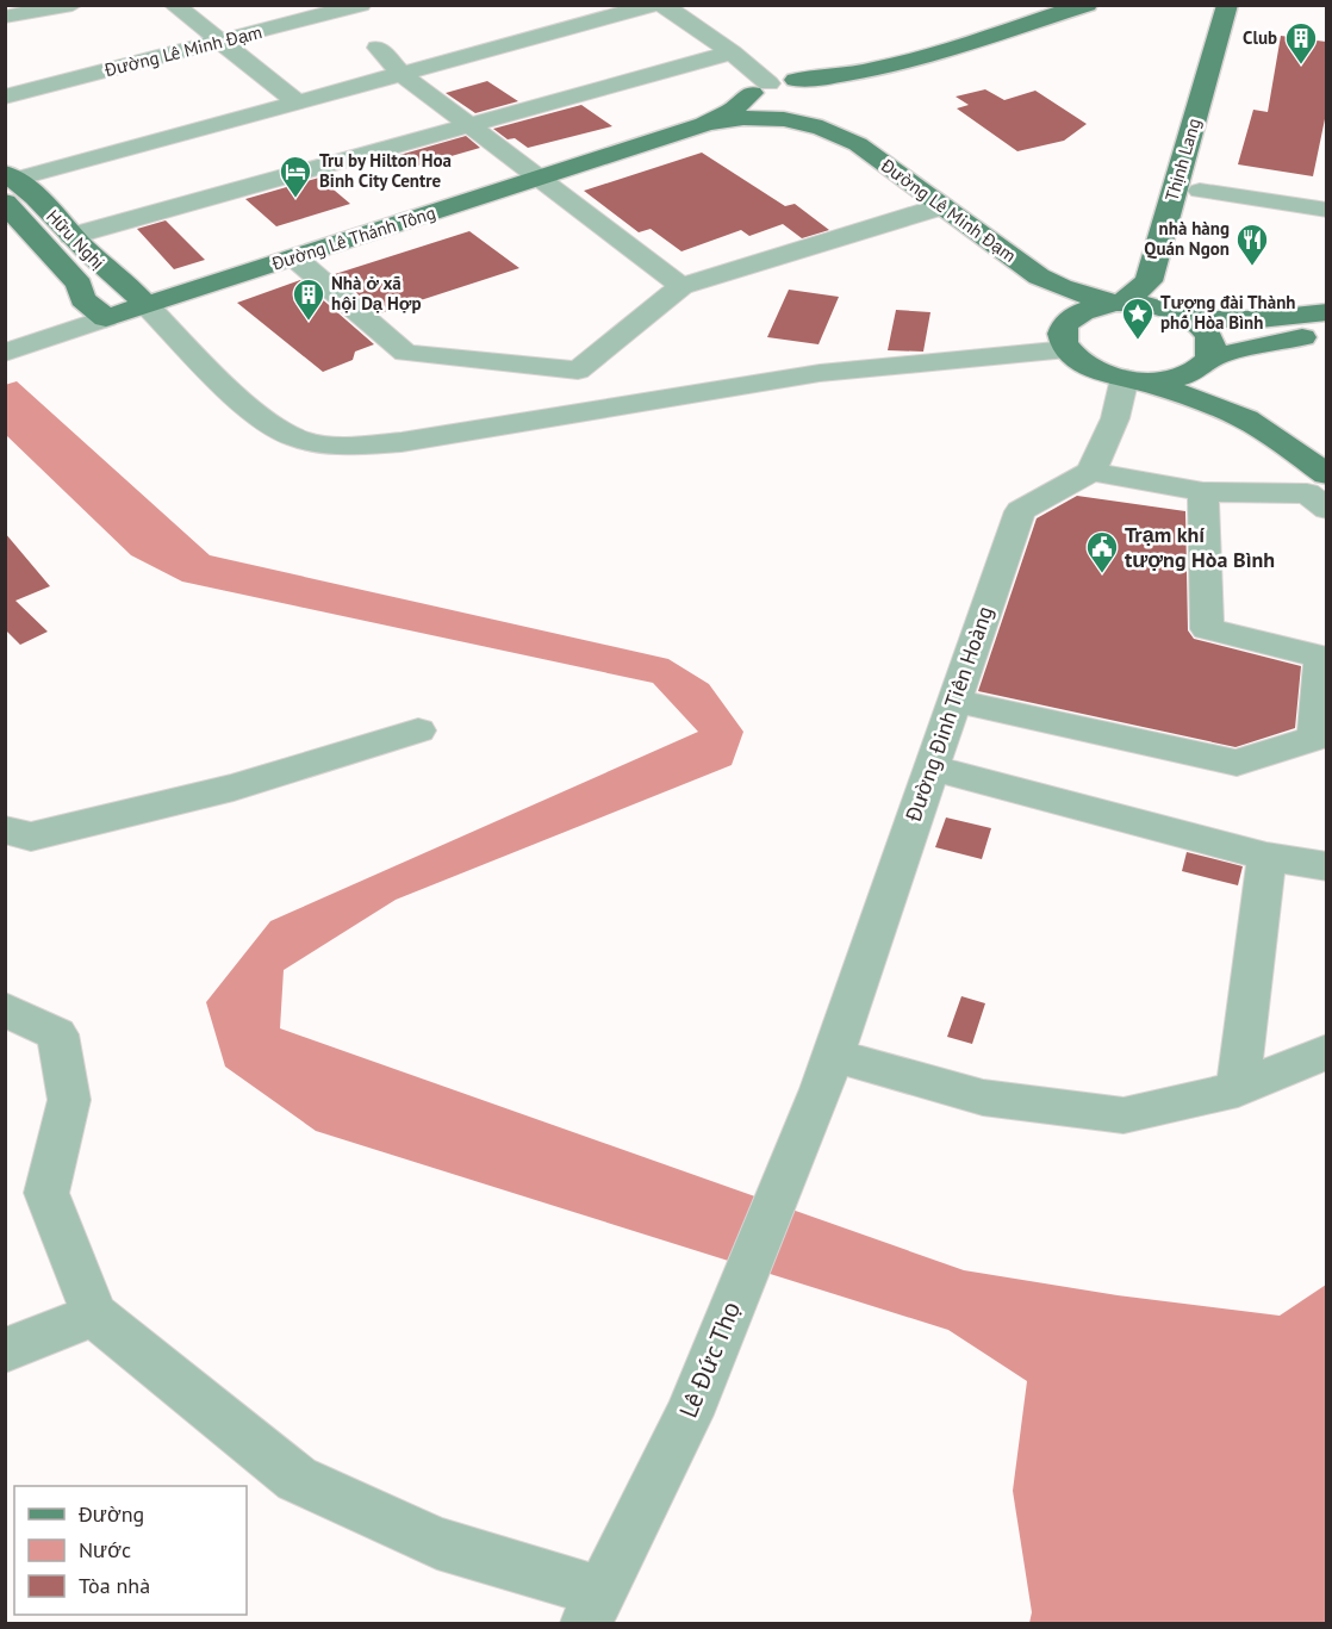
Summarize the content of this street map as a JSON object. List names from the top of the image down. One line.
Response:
{"streets":{"main road":["Đường Lê Minh Đạm","Thịnh Lang","Đường Lê Thánh Tông","Hữu Nghị"],"street":["Đường Đinh Tiên Hoàng","Lê Đức Thọ"]},"crossings":[["Đường Lê Minh Đạm","Thịnh Lang"],["Đường Lê Thánh Tông","Hữu Nghị"],["Đường Đinh Tiên Hoàng","Lê Đức Thọ"]],"places":{"building":["Club","Nhà ở xã hội Dạ Hợp"],"hotel":["Tru by Hilton Hoa Binh City Centre"],"restaurant":["nhà hàng Quán Ngon"],"place":["Tượng đài Thành phố Hòa Bình"],"public building":["Trạm khí tượng Hòa Bình"]},"legend":["Đường","Nước","Tòa nhà"]}
